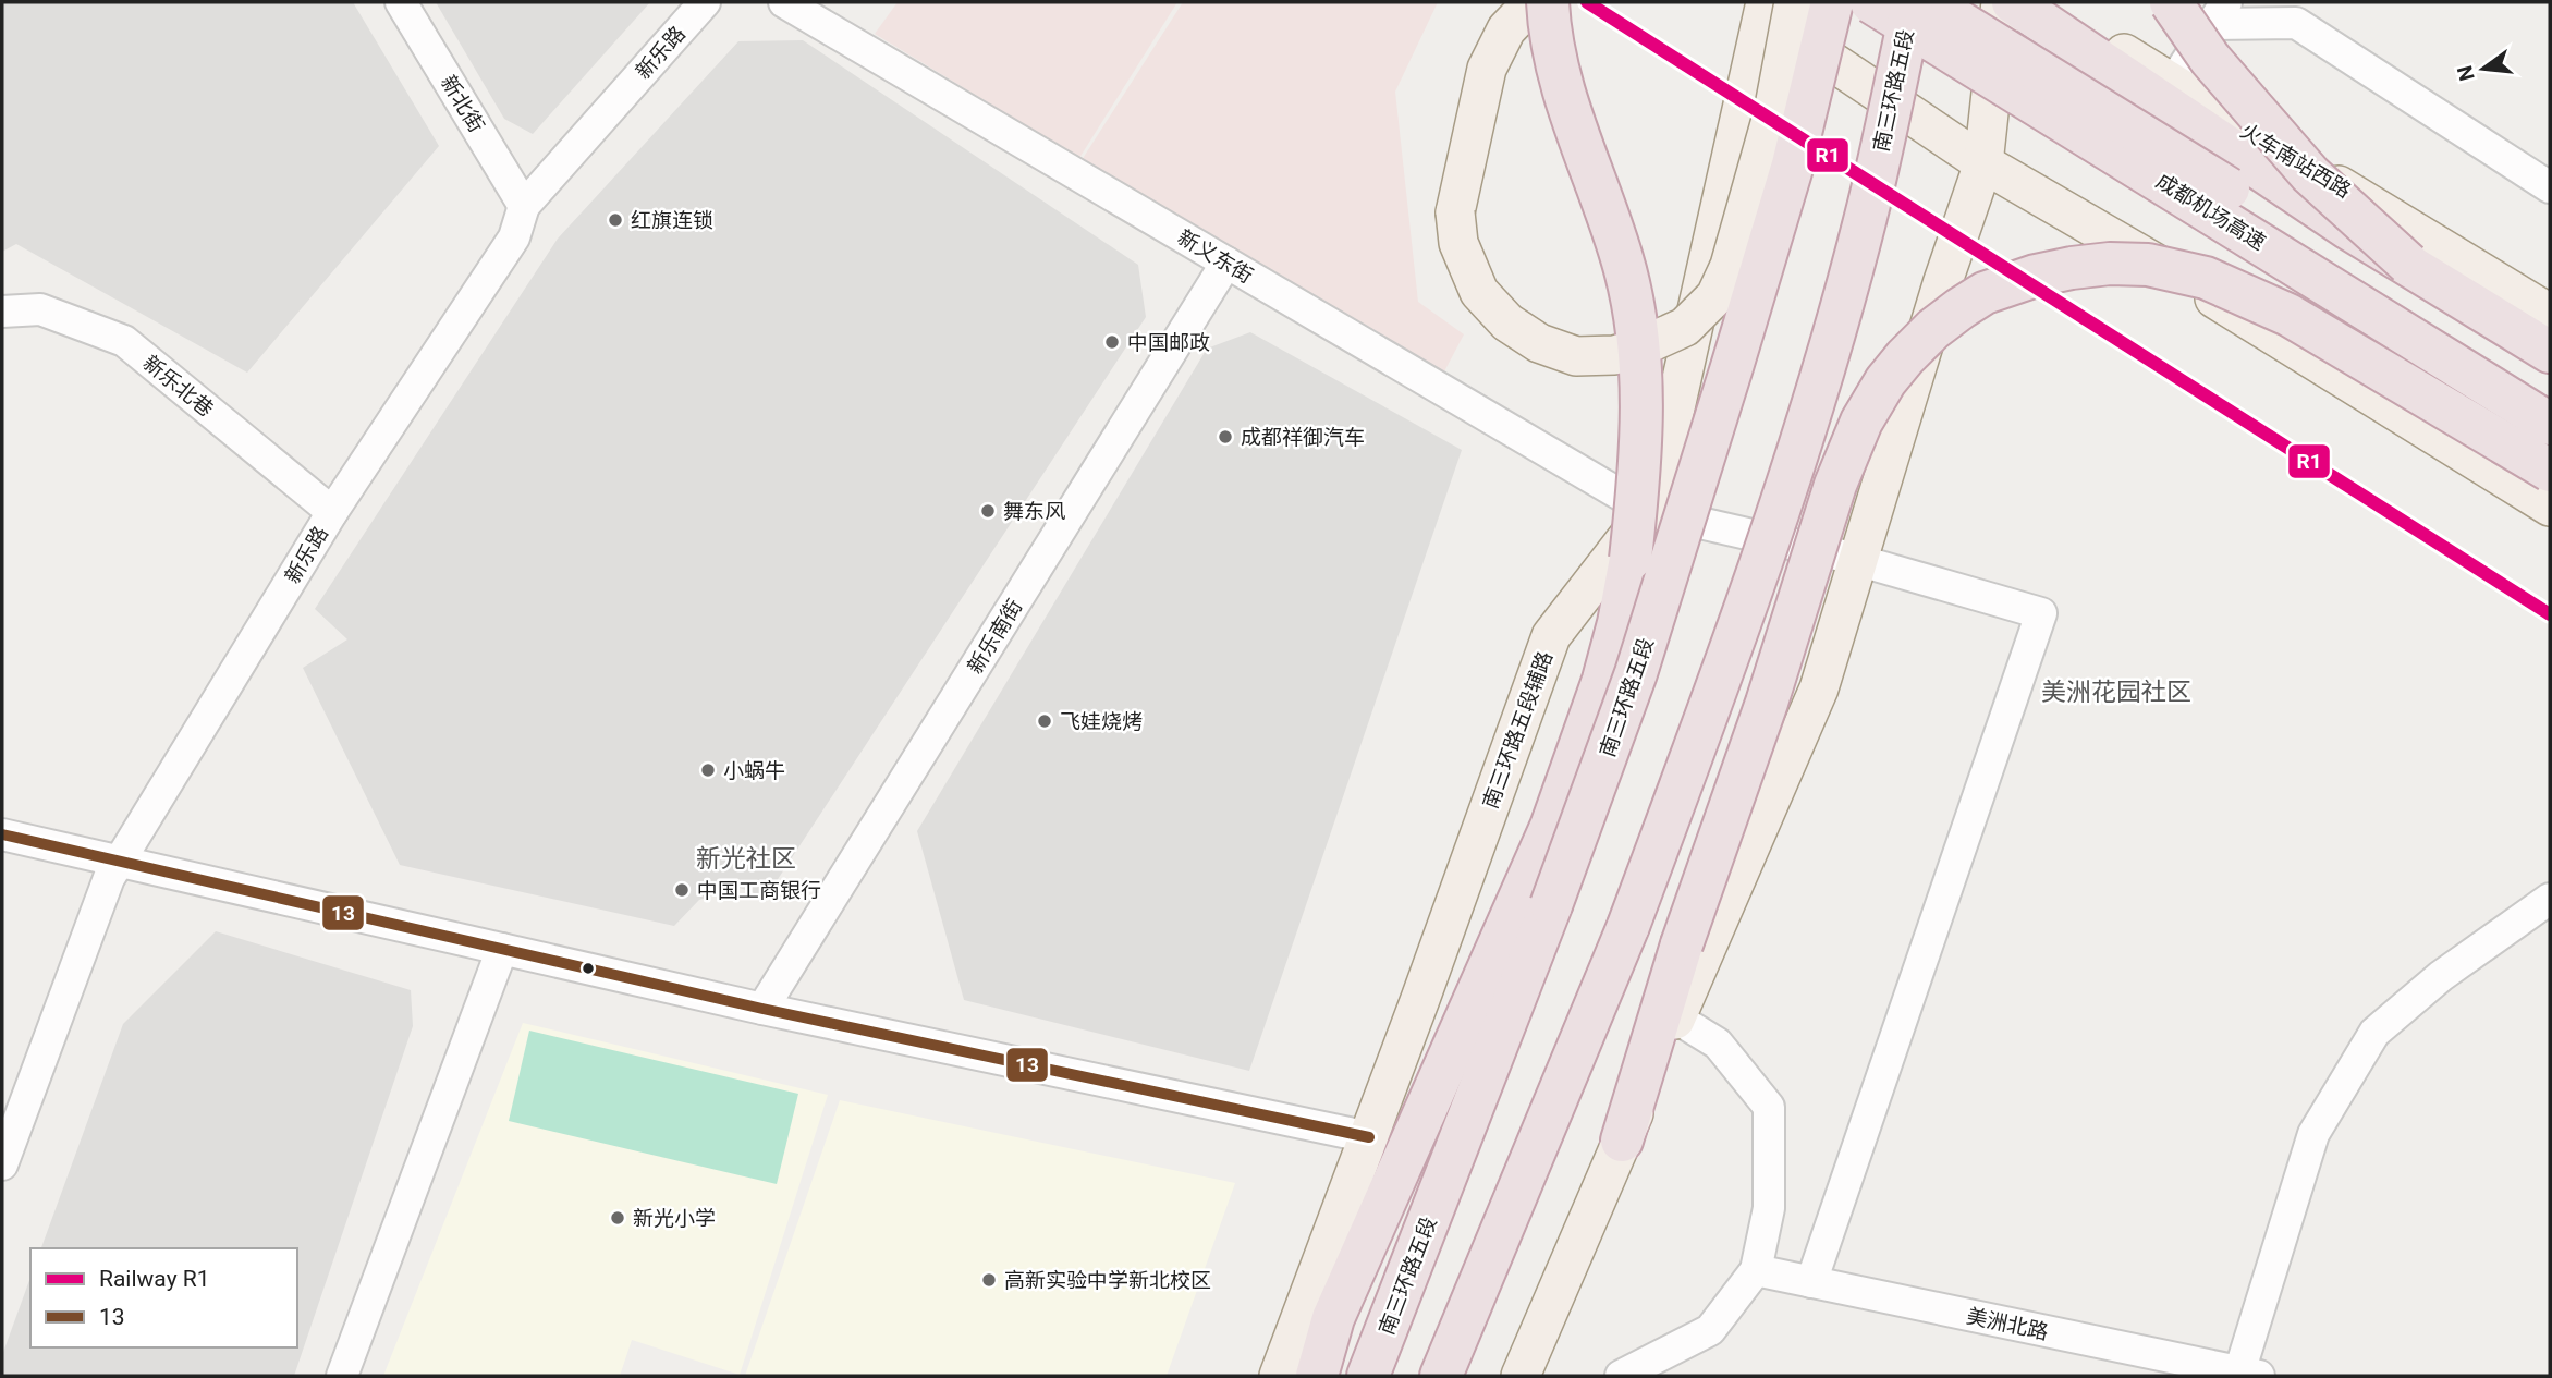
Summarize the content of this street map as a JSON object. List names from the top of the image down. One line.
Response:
{"streets":{"highway":["南三环路五段","成都机场高速"],"main road":["火车南站西路","南三环路五段辅路"],"street":["新乐路","新北街","新义东街","新乐北巷","新乐南街","美洲北路"]},"crossings":[["新乐路","新北街"],["新乐路","新乐北巷"],["南三环路五段","成都机场高速"],["新义东街","新乐南街"],["新义东街","南三环路五段辅路"],["新义东街","美洲北路"]],"districts":["美洲花园社区","新光社区"],"places":["红旗连锁","中国邮政","成都祥御汽车","舞东风","飞娃烧烤","小蜗牛","中国工商银行","新光小学","高新实验中学新北校区"],"lines":["rail line R1","transit line 13"],"legend":["Railway R1","13"],"north":"left"}
